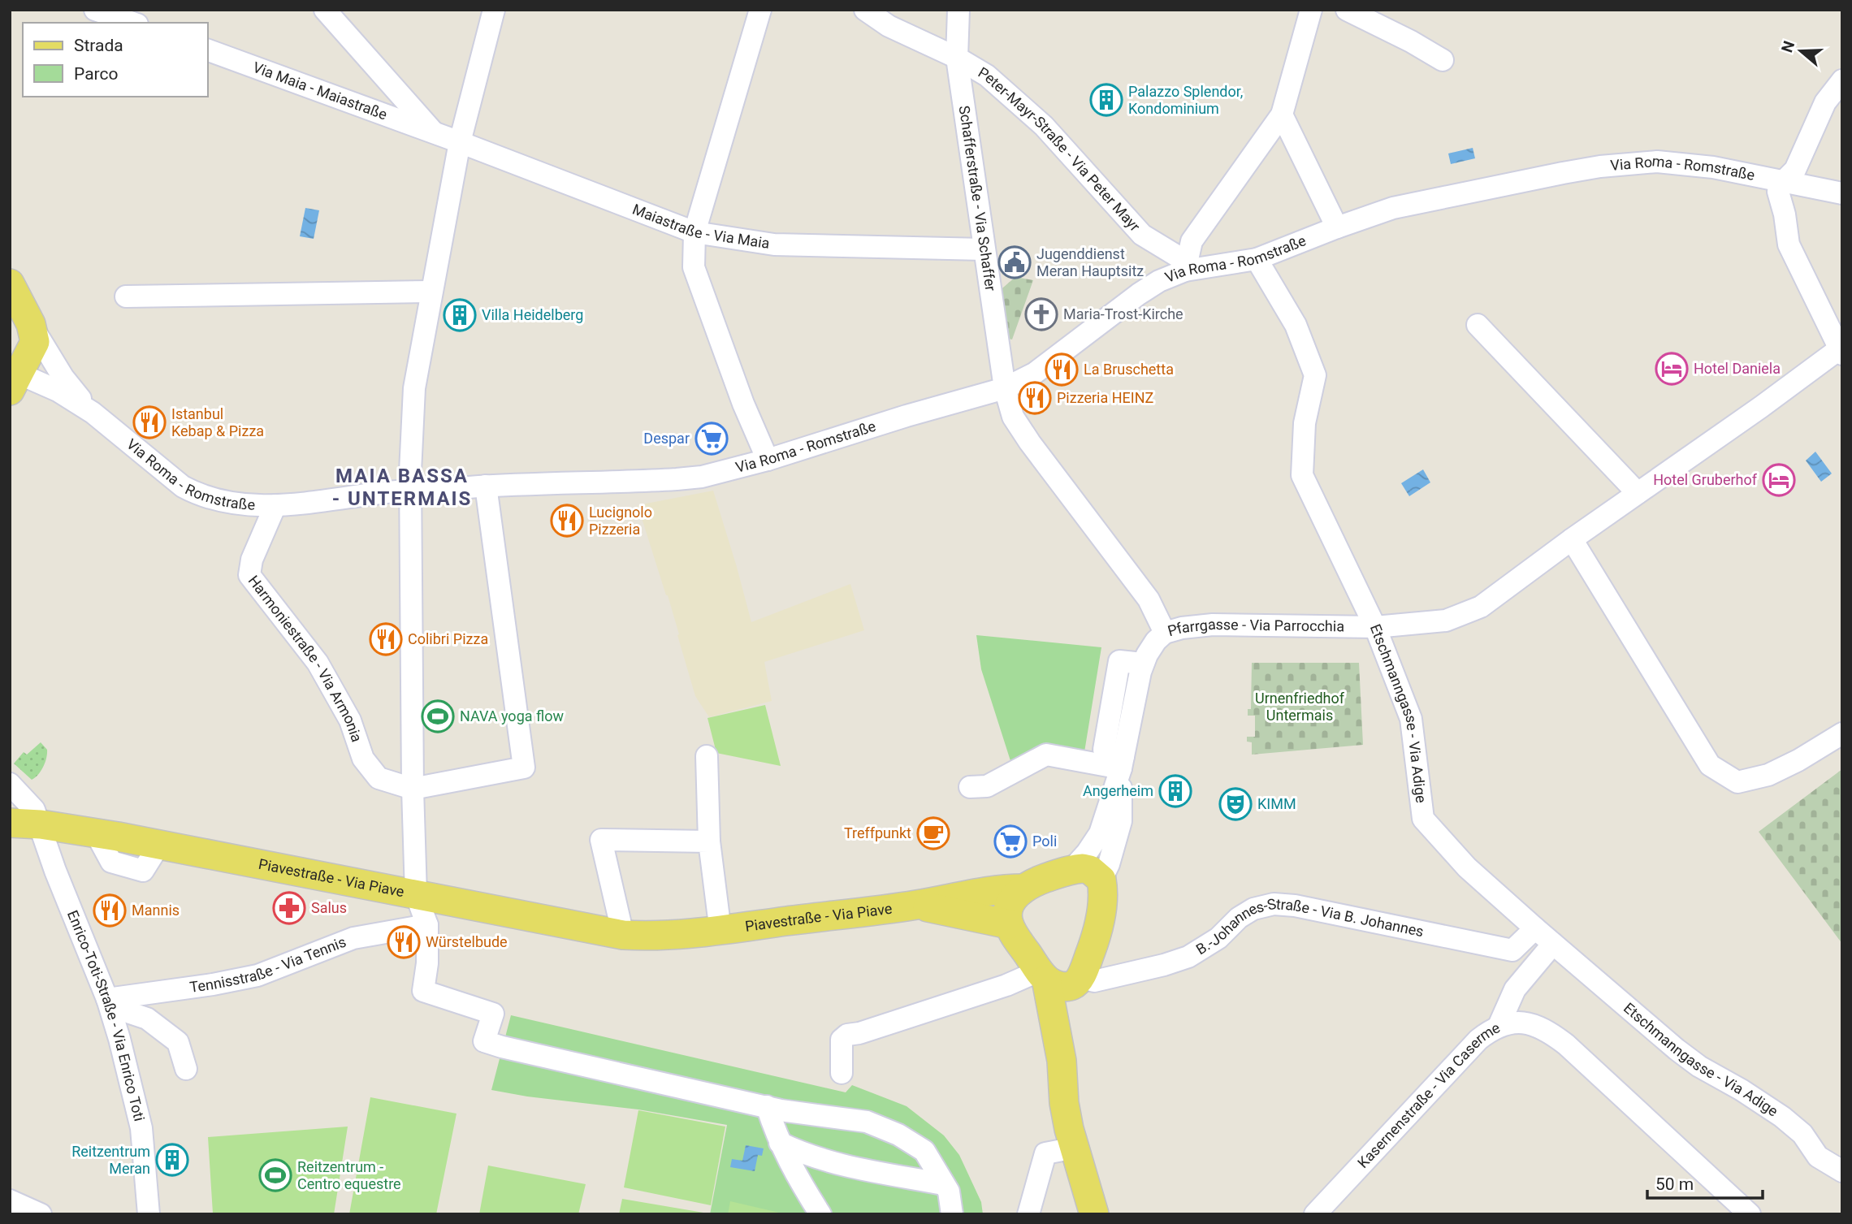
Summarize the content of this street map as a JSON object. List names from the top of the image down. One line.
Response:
{"streets":{"main road":["Piavestraße - Via Piave"],"street":["Via Maia - Maiastraße","Peter-Mayr-Straße - Via Peter Mayr","Via Roma - Romstraße","Schafferstraße - Via Schaffer","Maiastraße - Via Maia","Pfarrgasse - Via Parrocchia","Harmoniestraße - Via Armonia","Etschmanngasse - Via Adige","B.-Johannes-Straße - Via B. Johannes","Tennisstraße - Via Tennis","Enrico-Toti-Straße - Via Enrico Toti","Kasernenstraße - Via Caserme"]},"crossings":[["Via Maia - Maiastraße","Maiastraße - Via Maia"],["Peter-Mayr-Straße - Via Peter Mayr","Via Roma - Romstraße"],["Peter-Mayr-Straße - Via Peter Mayr","Schafferstraße - Via Schaffer"],["Via Roma - Romstraße","Schafferstraße - Via Schaffer"],["Via Roma - Romstraße","Harmoniestraße - Via Armonia"],["Via Roma - Romstraße","Etschmanngasse - Via Adige"],["Schafferstraße - Via Schaffer","Maiastraße - Via Maia"],["Schafferstraße - Via Schaffer","Pfarrgasse - Via Parrocchia"],["Pfarrgasse - Via Parrocchia","Etschmanngasse - Via Adige"],["Pfarrgasse - Via Parrocchia","Piavestraße - Via Piave"],["Pfarrgasse - Via Parrocchia","B.-Johannes-Straße - Via B. Johannes"],["Etschmanngasse - Via Adige","B.-Johannes-Straße - Via B. Johannes"],["Etschmanngasse - Via Adige","Kasernenstraße - Via Caserme"],["Piavestraße - Via Piave","B.-Johannes-Straße - Via B. Johannes"],["Piavestraße - Via Piave","Enrico-Toti-Straße - Via Enrico Toti"],["Tennisstraße - Via Tennis","Enrico-Toti-Straße - Via Enrico Toti"]],"districts":["MAIA BASSA - UNTERMAIS"],"parks":["Urnenfriedhof Untermais"],"places":{"building":["Palazzo Splendor, Kondominium","Villa Heidelberg","Angerheim","Reitzentrum Meran"],"public building":["Jugenddienst Meran Hauptsitz"],"church":["Maria-Trost-Kirche"],"hotel":["Hotel Daniela","Hotel Gruberhof"],"restaurant":["La Bruschetta","Pizzeria HEINZ","Istanbul Kebap & Pizza","Lucignolo Pizzeria","Colibri Pizza","Mannis","Würstelbude"],"supermarket":["Despar","Poli"],"sports":["NAVA yoga flow","Reitzentrum - Centro equestre"],"theatre":["KIMM"],"cafe":["Treffpunkt"],"pharmacy":["Salus"]},"legend":["Strada","Parco"],"scale_bar":"50 m","north":"left"}
